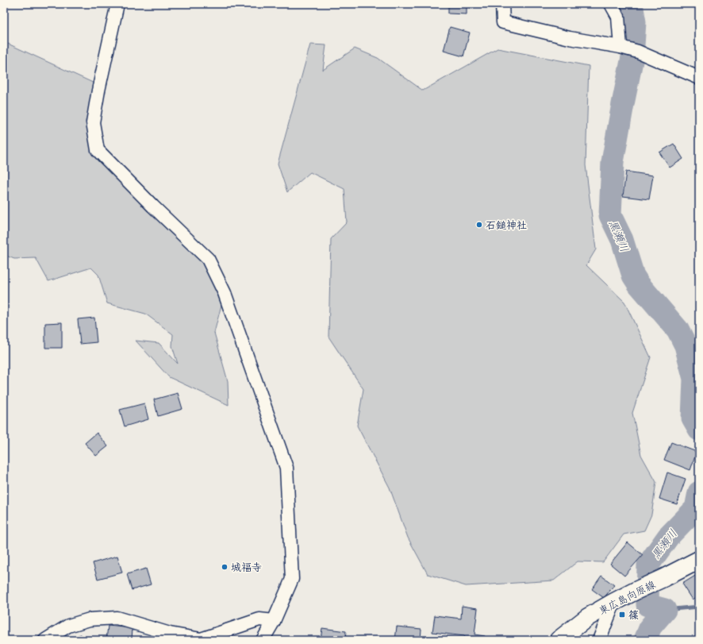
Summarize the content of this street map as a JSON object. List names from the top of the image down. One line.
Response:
{"streets":{"main road":["東広島向原線"]},"water":["黒瀬川"],"places":{"other":["石鎚神社","城福寺"],"transit":["篠"]}}
